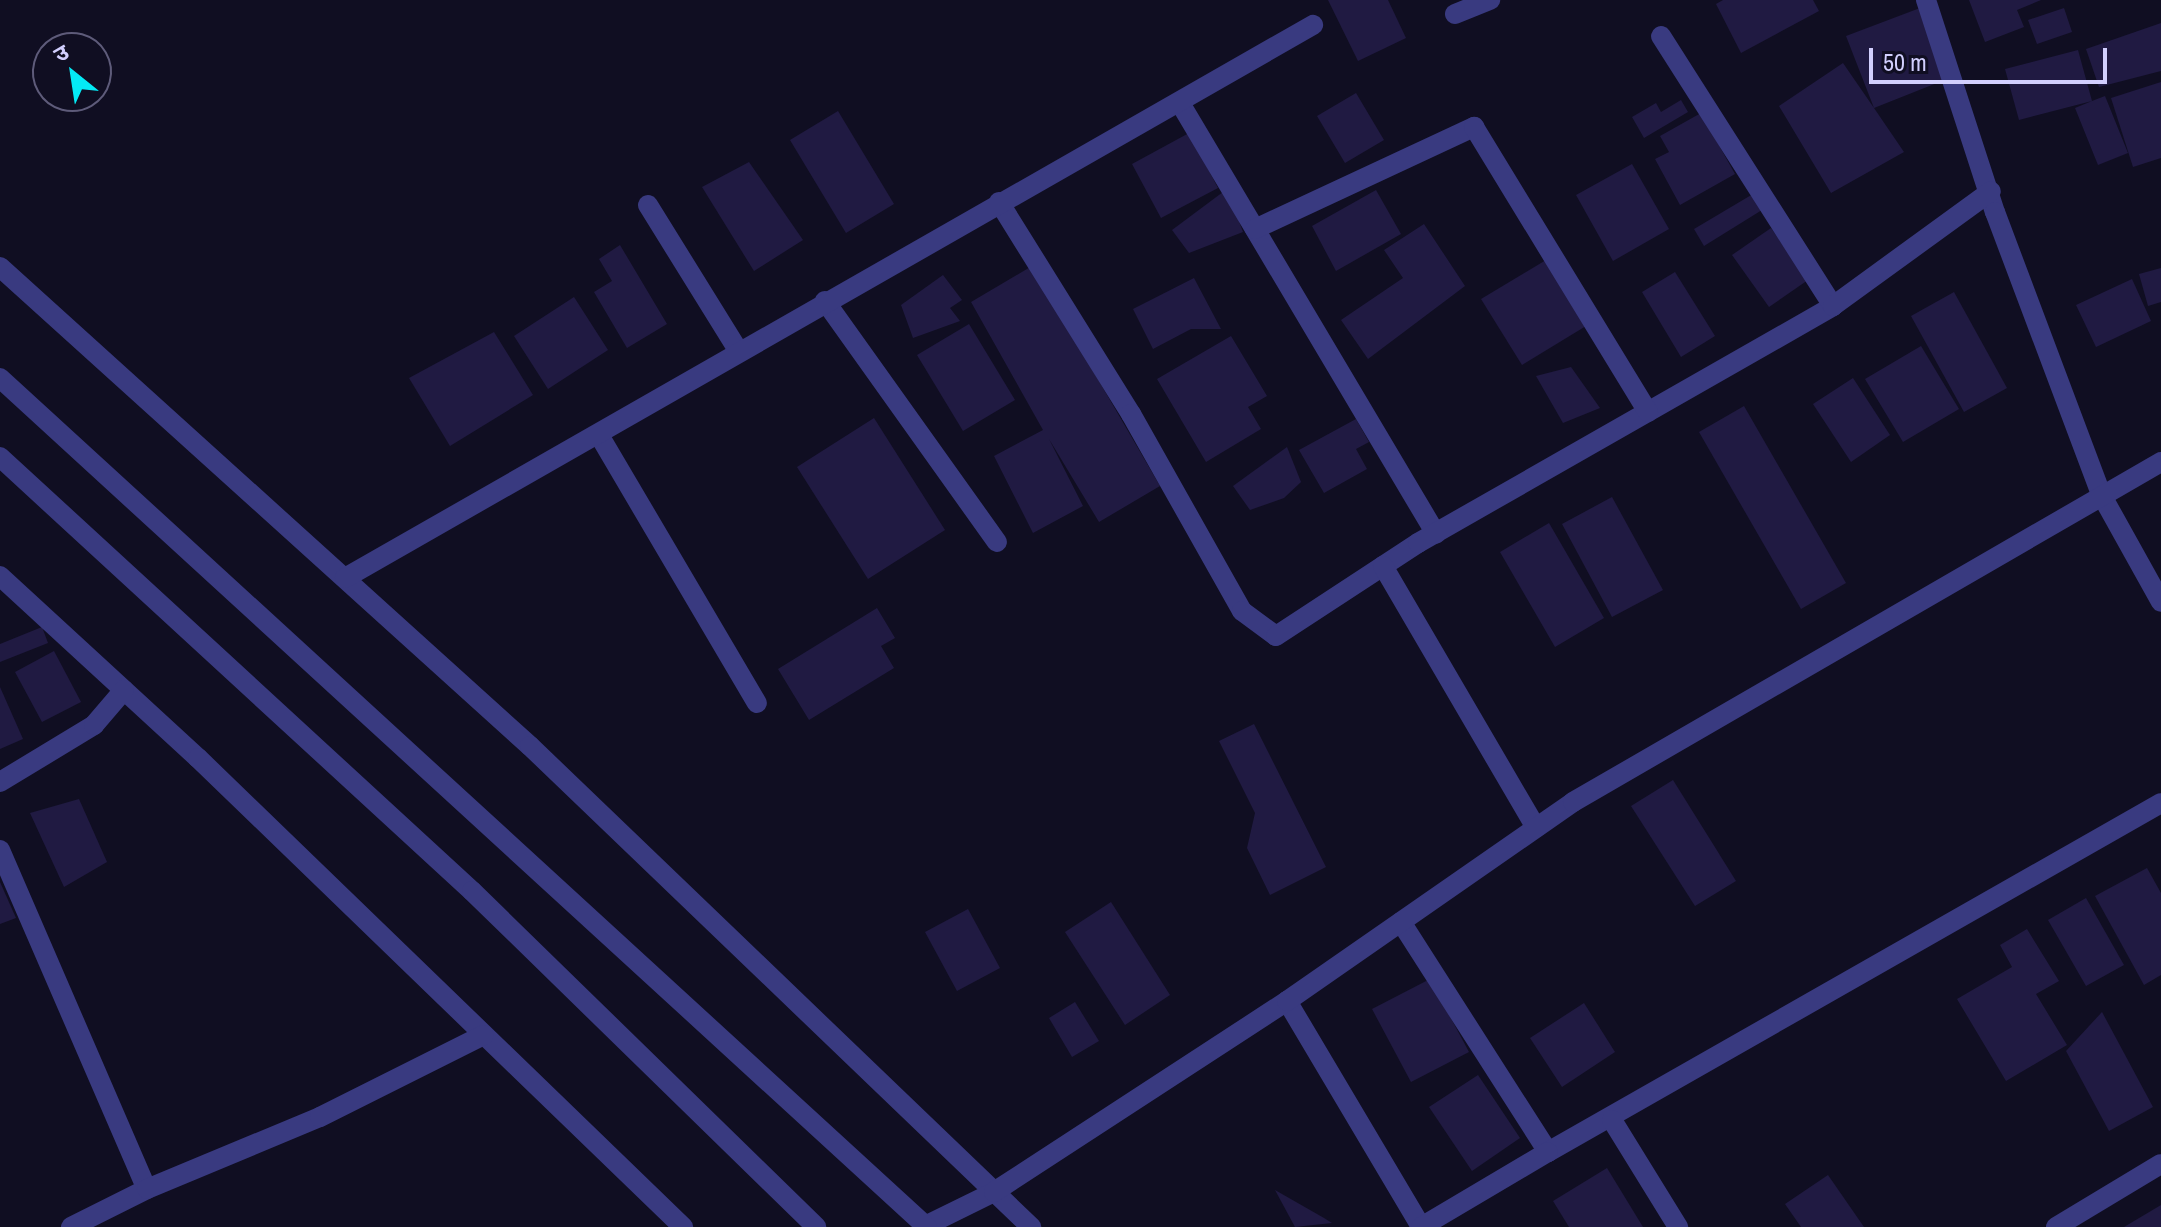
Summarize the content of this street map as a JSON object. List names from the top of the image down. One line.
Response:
{"scale_bar":"50 m","north":"top left"}
